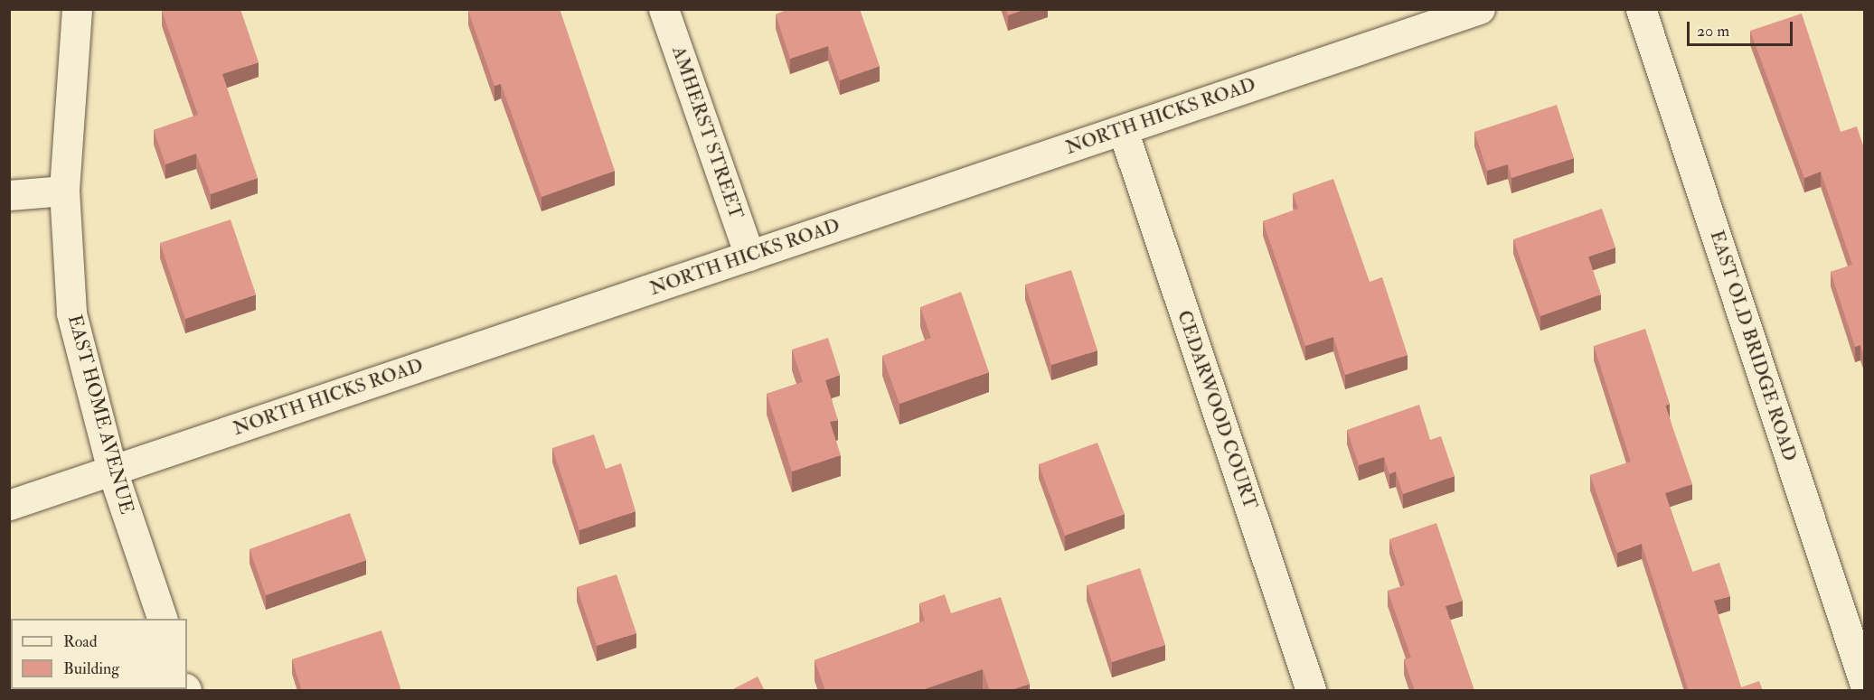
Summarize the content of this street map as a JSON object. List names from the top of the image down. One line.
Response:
{"streets":{"street":["NORTH HICKS ROAD","AMHERST STREET","EAST OLD BRIDGE ROAD","CEDARWOOD COURT","EAST HOME AVENUE"]},"crossings":[["NORTH HICKS ROAD","AMHERST STREET"],["NORTH HICKS ROAD","CEDARWOOD COURT"],["NORTH HICKS ROAD","EAST HOME AVENUE"]],"legend":["Road","Building"],"scale_bar":"20 m"}
